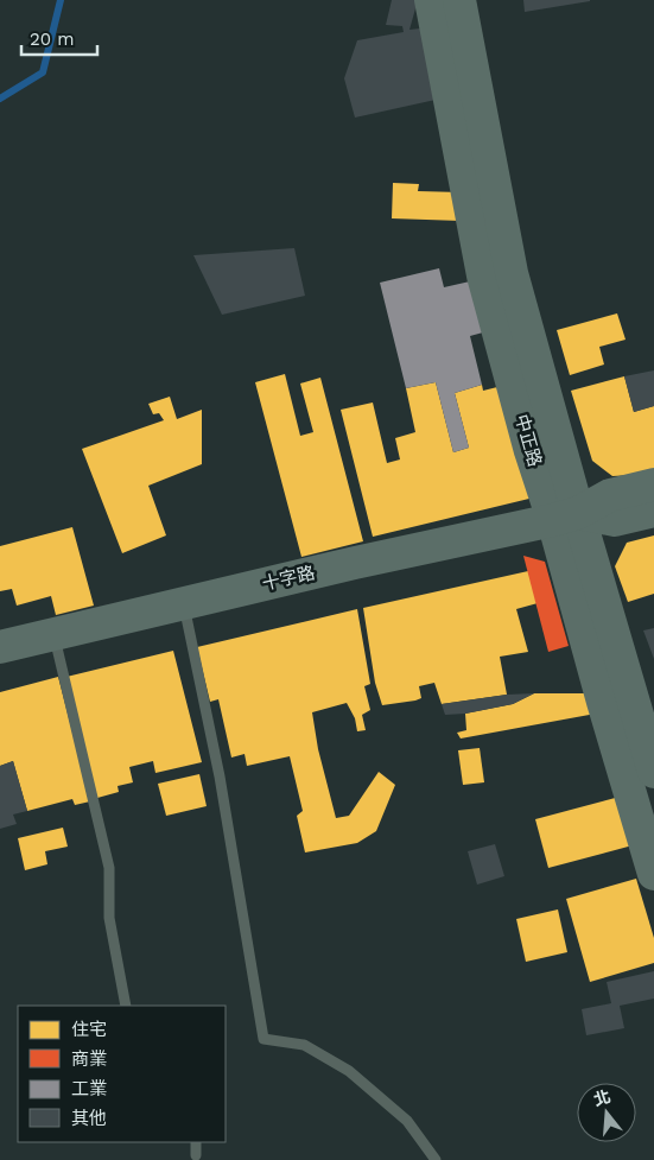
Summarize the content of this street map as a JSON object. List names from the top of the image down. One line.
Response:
{"streets":{"main road":["中正路","十字路"]},"crossings":[["中正路","十字路"]],"legend":["住宅","商業","工業","其他"],"scale_bar":"20 m","north":"top"}
